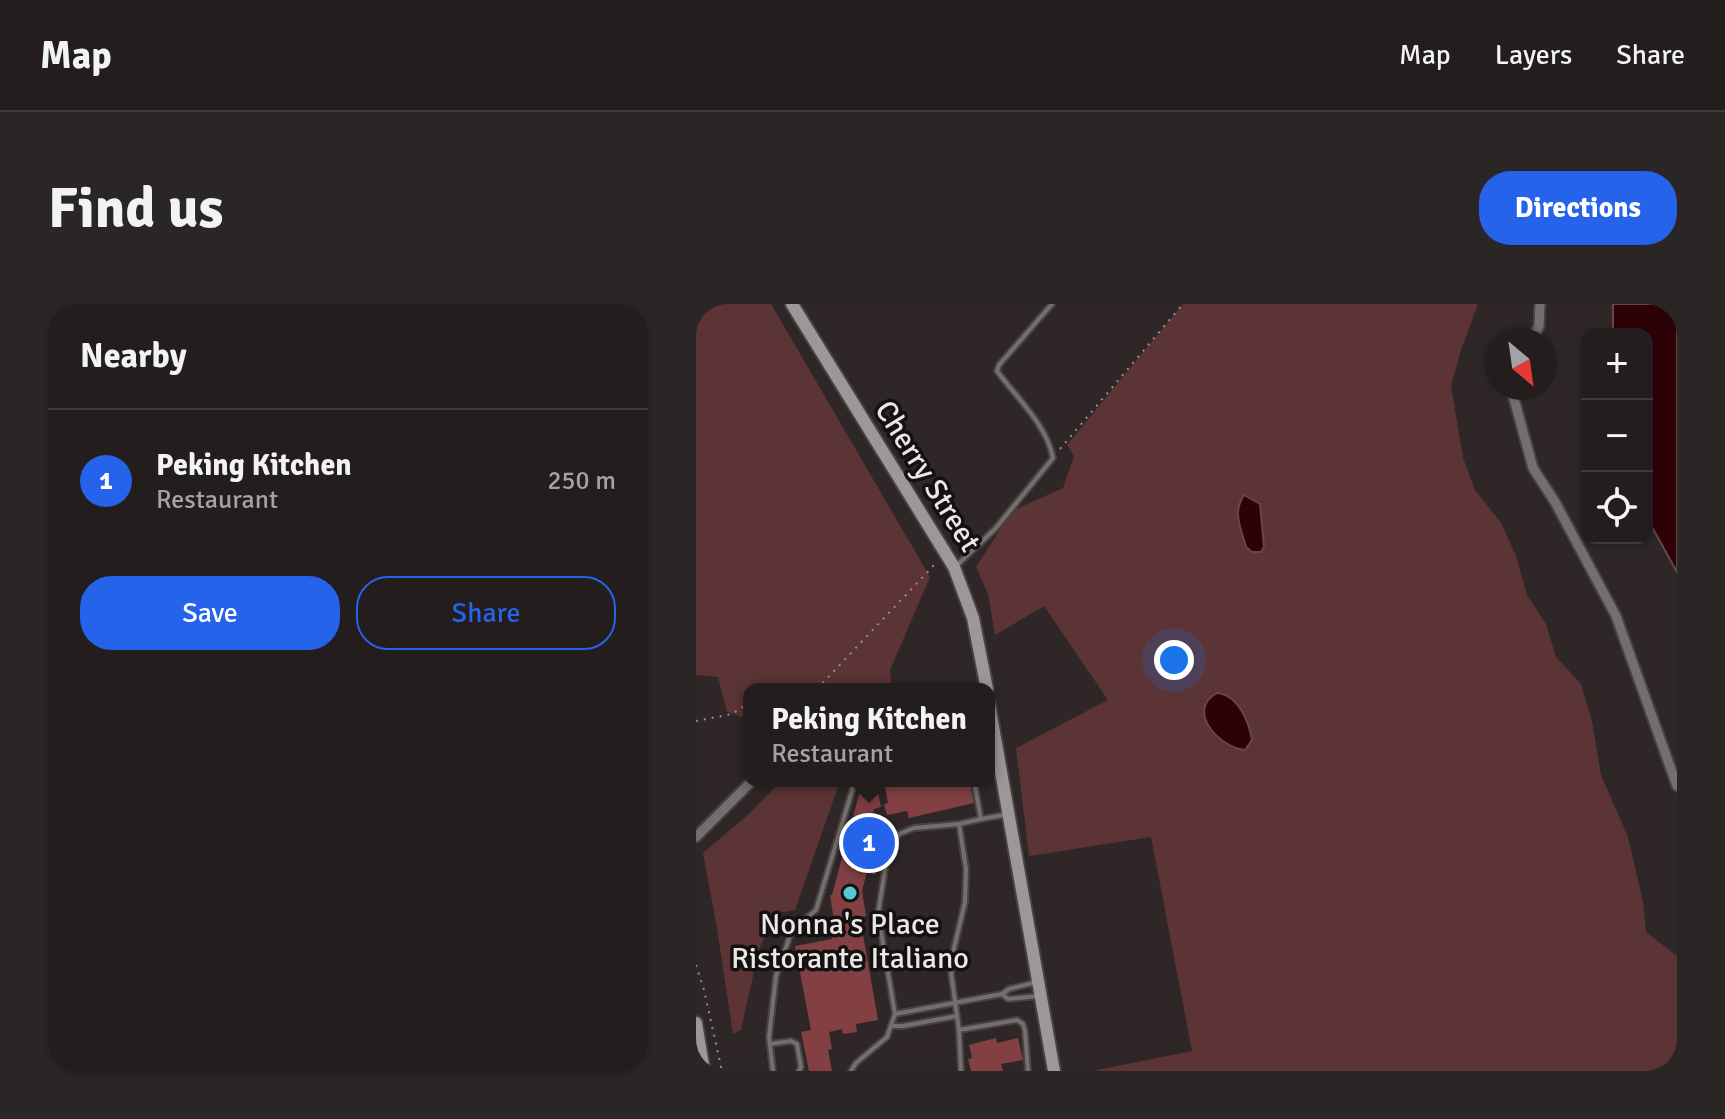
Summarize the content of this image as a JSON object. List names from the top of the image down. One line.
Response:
{"streets":{"street":["Cherry Street"]},"places":["Nonna's Place Ristorante Italiano"],"north":"bottom right","page":{"header":"Map","nav":["Map","Layers","Share"],"buttons":["Directions",["Save","Share"]],"title":"Find us","heading":"Nearby","map_buttons":["+","−"],"list":[{"mark":"1","name":"Peking Kitchen","note":"Restaurant","value":"250 m"}],"popup":["Peking Kitchen","Restaurant"],"pins":"1"}}
